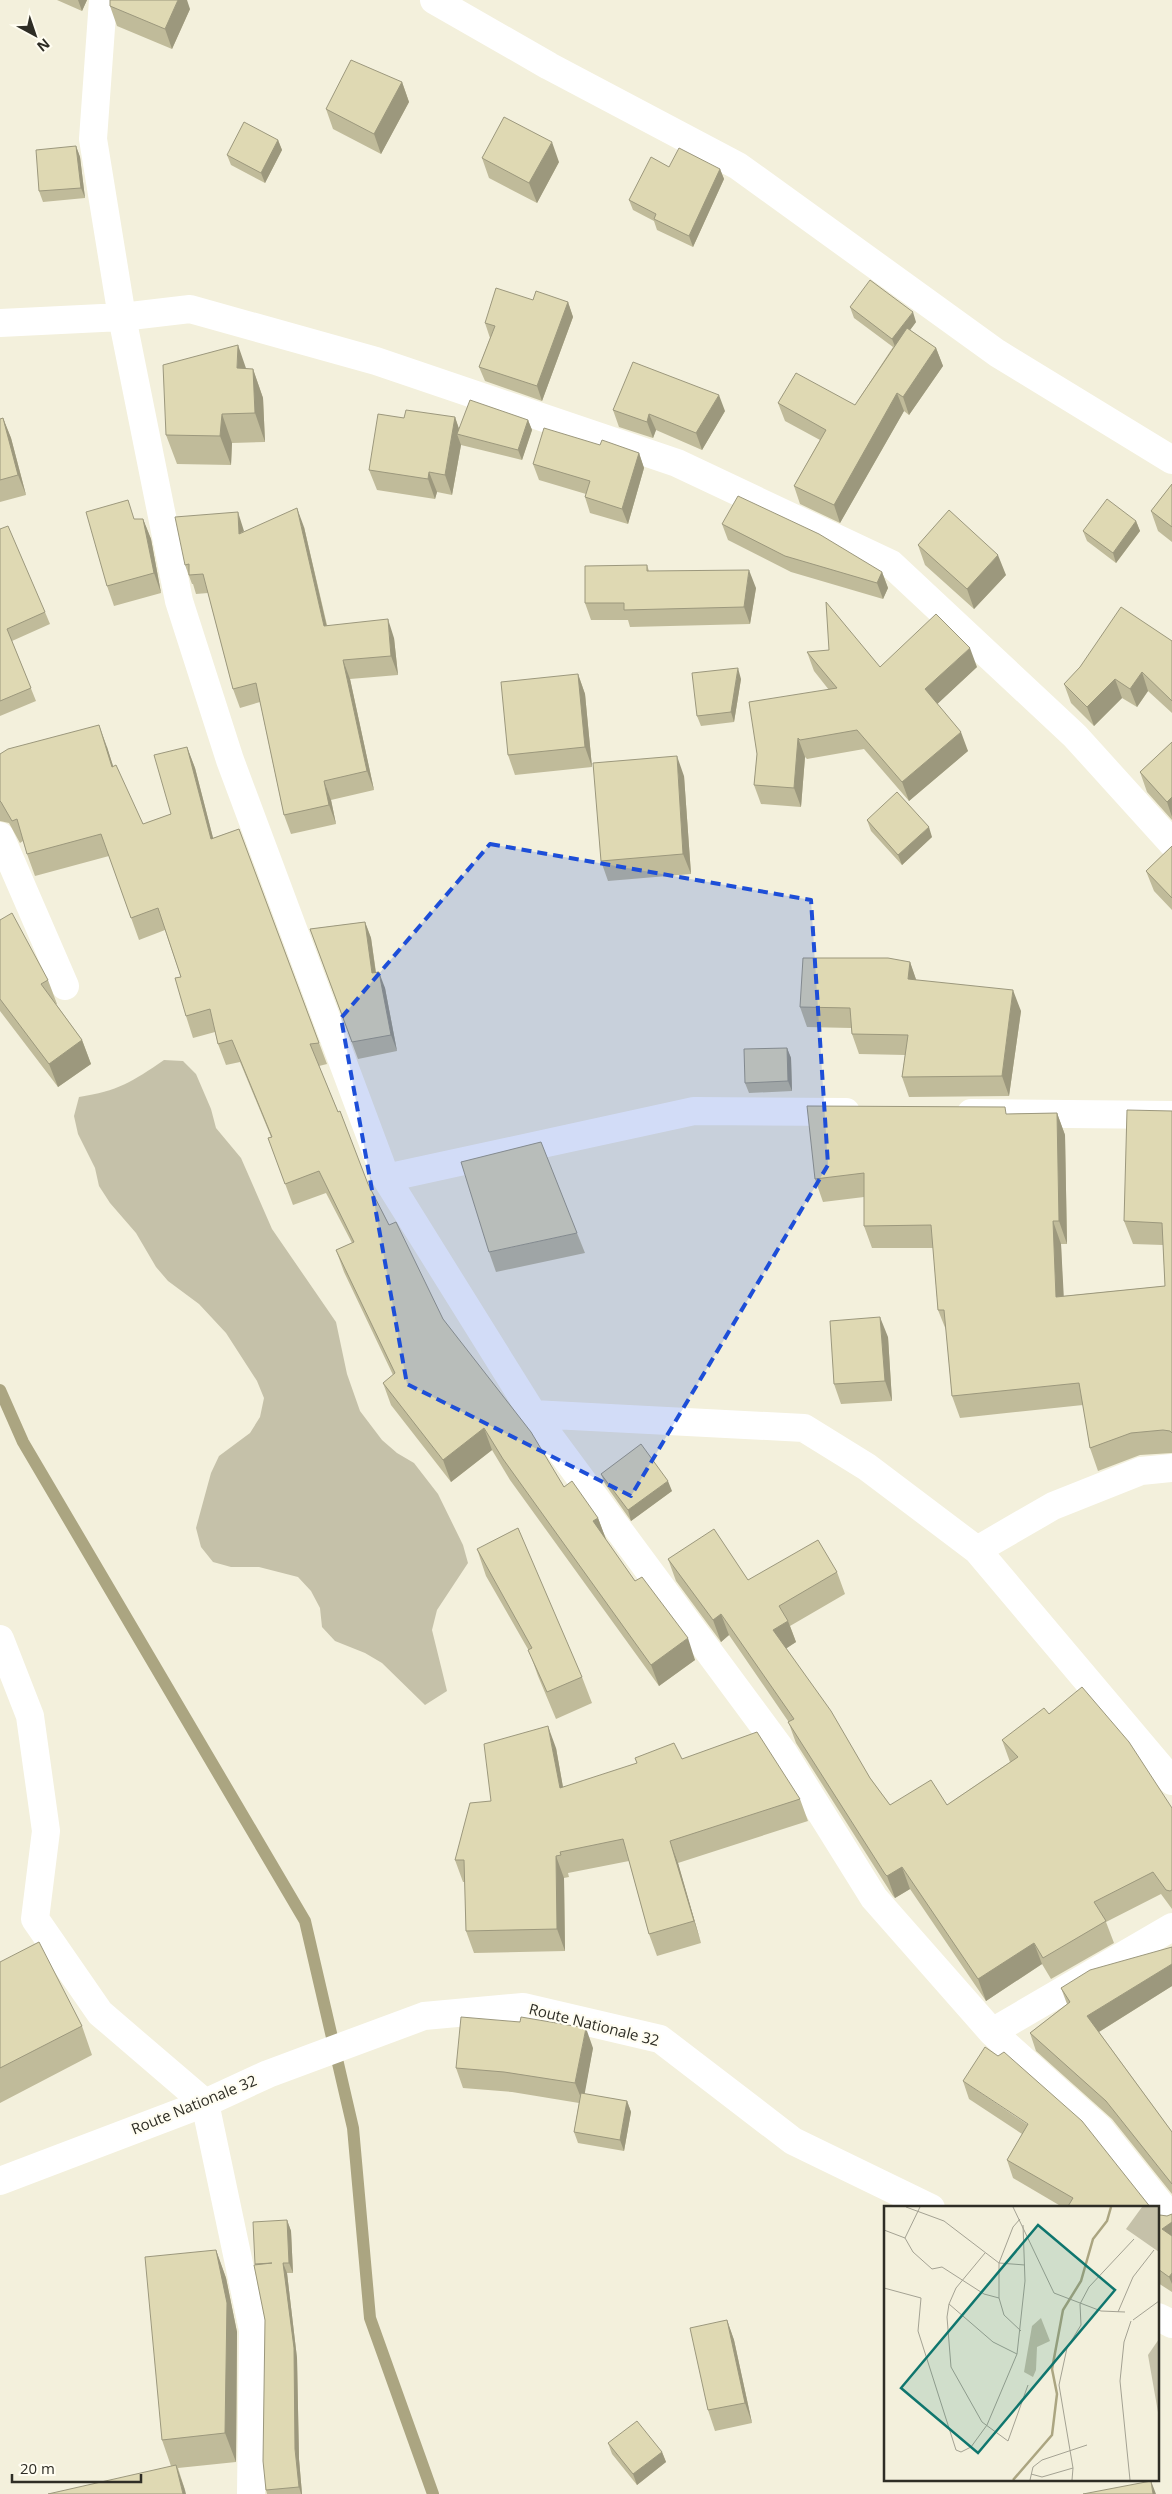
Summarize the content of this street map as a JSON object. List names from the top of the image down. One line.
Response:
{"streets":{"street":["Route Nationale 32"]},"scale_bar":"20 m","north":"bottom right"}
